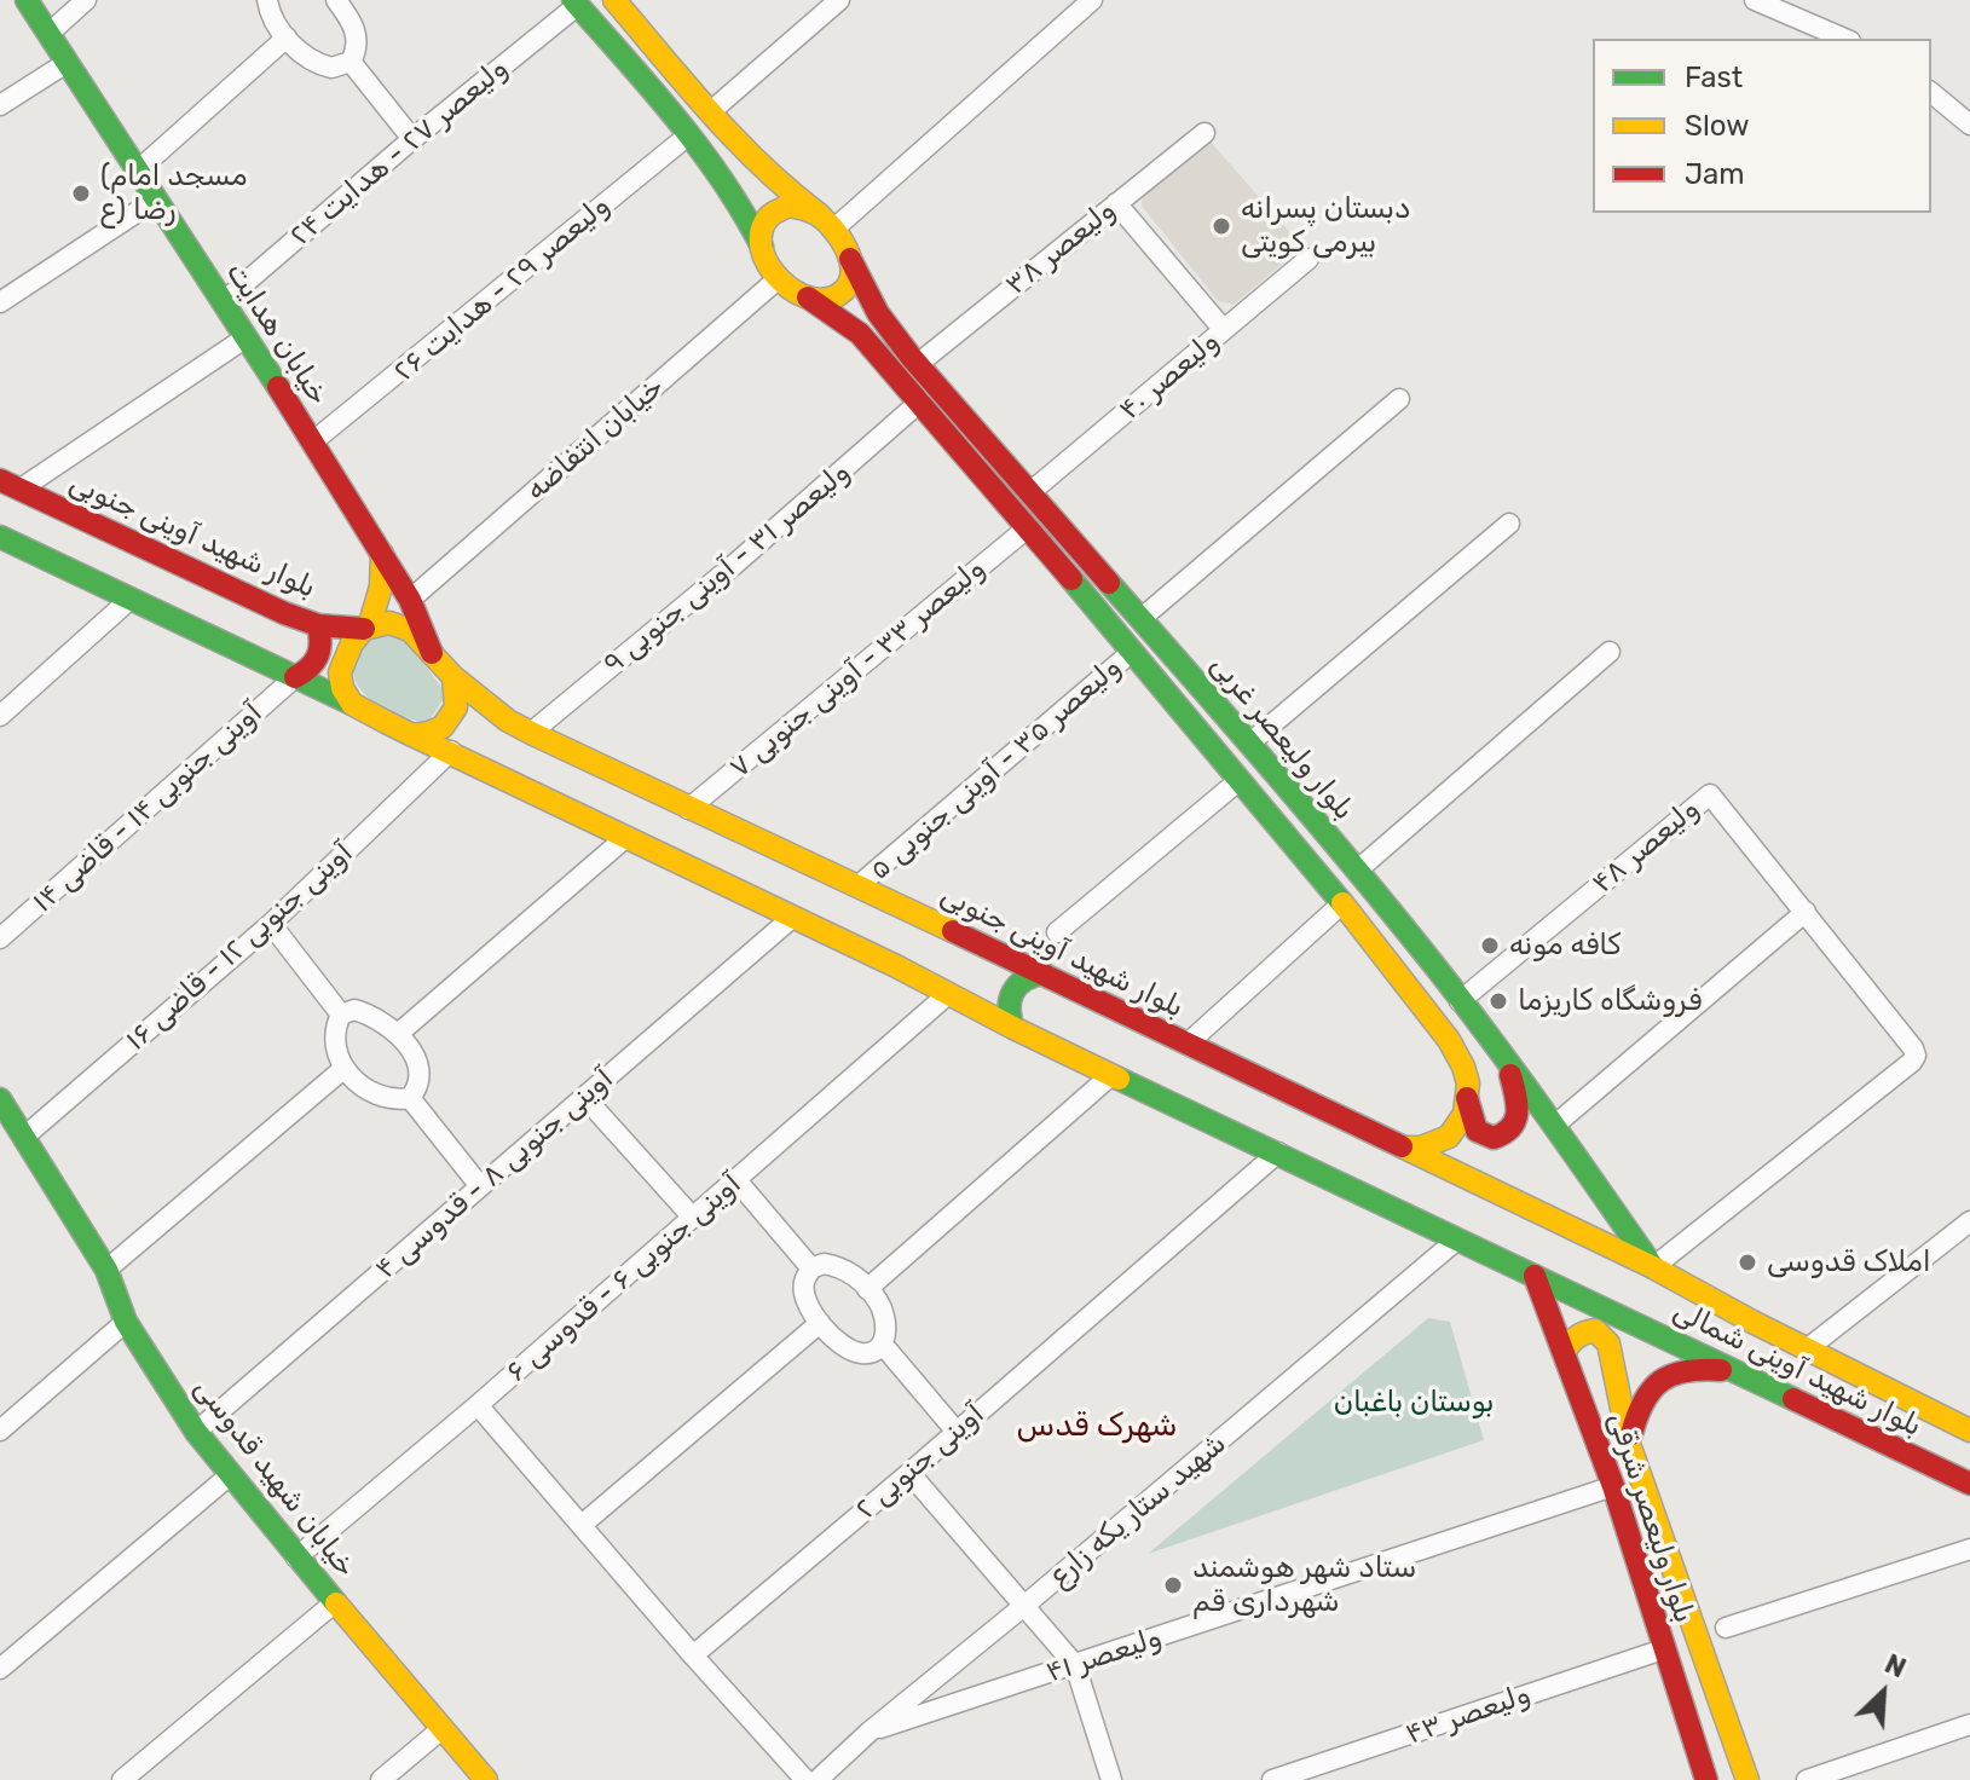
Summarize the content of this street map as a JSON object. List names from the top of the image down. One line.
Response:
{"streets":{"main road":["خیابان هدایت","بلوار شهید آوینی جنوبی","بلوار ولیعصر غربی","بلوار شهید آوینی شمالی","خیابان شهید قدوسی","بلوار ولیعصر شرقی"],"street":["ولیعصر ۲۷ - هدایت ۲۴","ولیعصر ۳۸","ولیعصر ۲۹ - هدایت ۲۶","ولیعصر ۴۰","خیابان انتفاضه","ولیعصر ۳۱ - آوینی جنوبی ۹","ولیعصر ۳۳ - آوینی جنوبی ۷","ولیعصر ۳۵ - آوینی جنوبی ۵","آوینی جنوبی ۱۴ - قاضی ۱۴","ولیعصر ۴۸","آوینی جنوبی ۱۲ - قاضی ۱۶","آوینی جنوبی ۸ - قدوسی ۴","آوینی جنوبی ۶ - قدوسی ۶","آوینی جنوبی ۲","شهید ستار یکه زارع","ولیعصر ۴۱","ولیعصر ۴۳"]},"crossings":[["ولیعصر ۲۷ - هدایت ۲۴","خیابان هدایت"],["ولیعصر ۳۸","بلوار ولیعصر غربی"],["ولیعصر ۲۹ - هدایت ۲۶","خیابان هدایت"],["خیابان هدایت","خیابان انتفاضه"],["خیابان هدایت","بلوار شهید آوینی جنوبی"],["ولیعصر ۴۰","بلوار ولیعصر غربی"],["خیابان انتفاضه","بلوار ولیعصر غربی"],["بلوار شهید آوینی جنوبی","ولیعصر ۳۱ - آوینی جنوبی ۹"],["بلوار شهید آوینی جنوبی","ولیعصر ۳۳ - آوینی جنوبی ۷"],["بلوار شهید آوینی جنوبی","بلوار ولیعصر غربی"],["بلوار شهید آوینی جنوبی","ولیعصر ۳۵ - آوینی جنوبی ۵"],["بلوار شهید آوینی جنوبی","ولیعصر ۴۸"],["بلوار شهید آوینی جنوبی","بلوار شهید آوینی شمالی"],["ولیعصر ۳۱ - آوینی جنوبی ۹","بلوار ولیعصر غربی"],["ولیعصر ۳۳ - آوینی جنوبی ۷","بلوار ولیعصر غربی"],["بلوار ولیعصر غربی","ولیعصر ۳۵ - آوینی جنوبی ۵"],["بلوار ولیعصر غربی","ولیعصر ۴۸"],["بلوار ولیعصر غربی","بلوار شهید آوینی شمالی"],["ولیعصر ۴۸","بلوار شهید آوینی شمالی"],["آوینی جنوبی ۱۲ - قاضی ۱۶","خیابان شهید قدوسی"],["آوینی جنوبی ۸ - قدوسی ۴","خیابان شهید قدوسی"],["آوینی جنوبی ۶ - قدوسی ۶","خیابان شهید قدوسی"],["بلوار شهید آوینی شمالی","بلوار ولیعصر شرقی"],["شهید ستار یکه زارع","ولیعصر ۴۱"],["بلوار ولیعصر شرقی","ولیعصر ۴۱"],["بلوار ولیعصر شرقی","ولیعصر ۴۳"]],"districts":["شهرک قدس"],"parks":["بوستان باغبان"],"places":["(مسجد امام رضا (ع","دبستان پسرانه بیرمی کویتی","کافه مونه","فروشگاه کاریزما","املاک قدوسی","ستاد شهر هوشمند شهرداری قم"],"legend":["Fast","Slow","Jam"],"north":"top right"}
